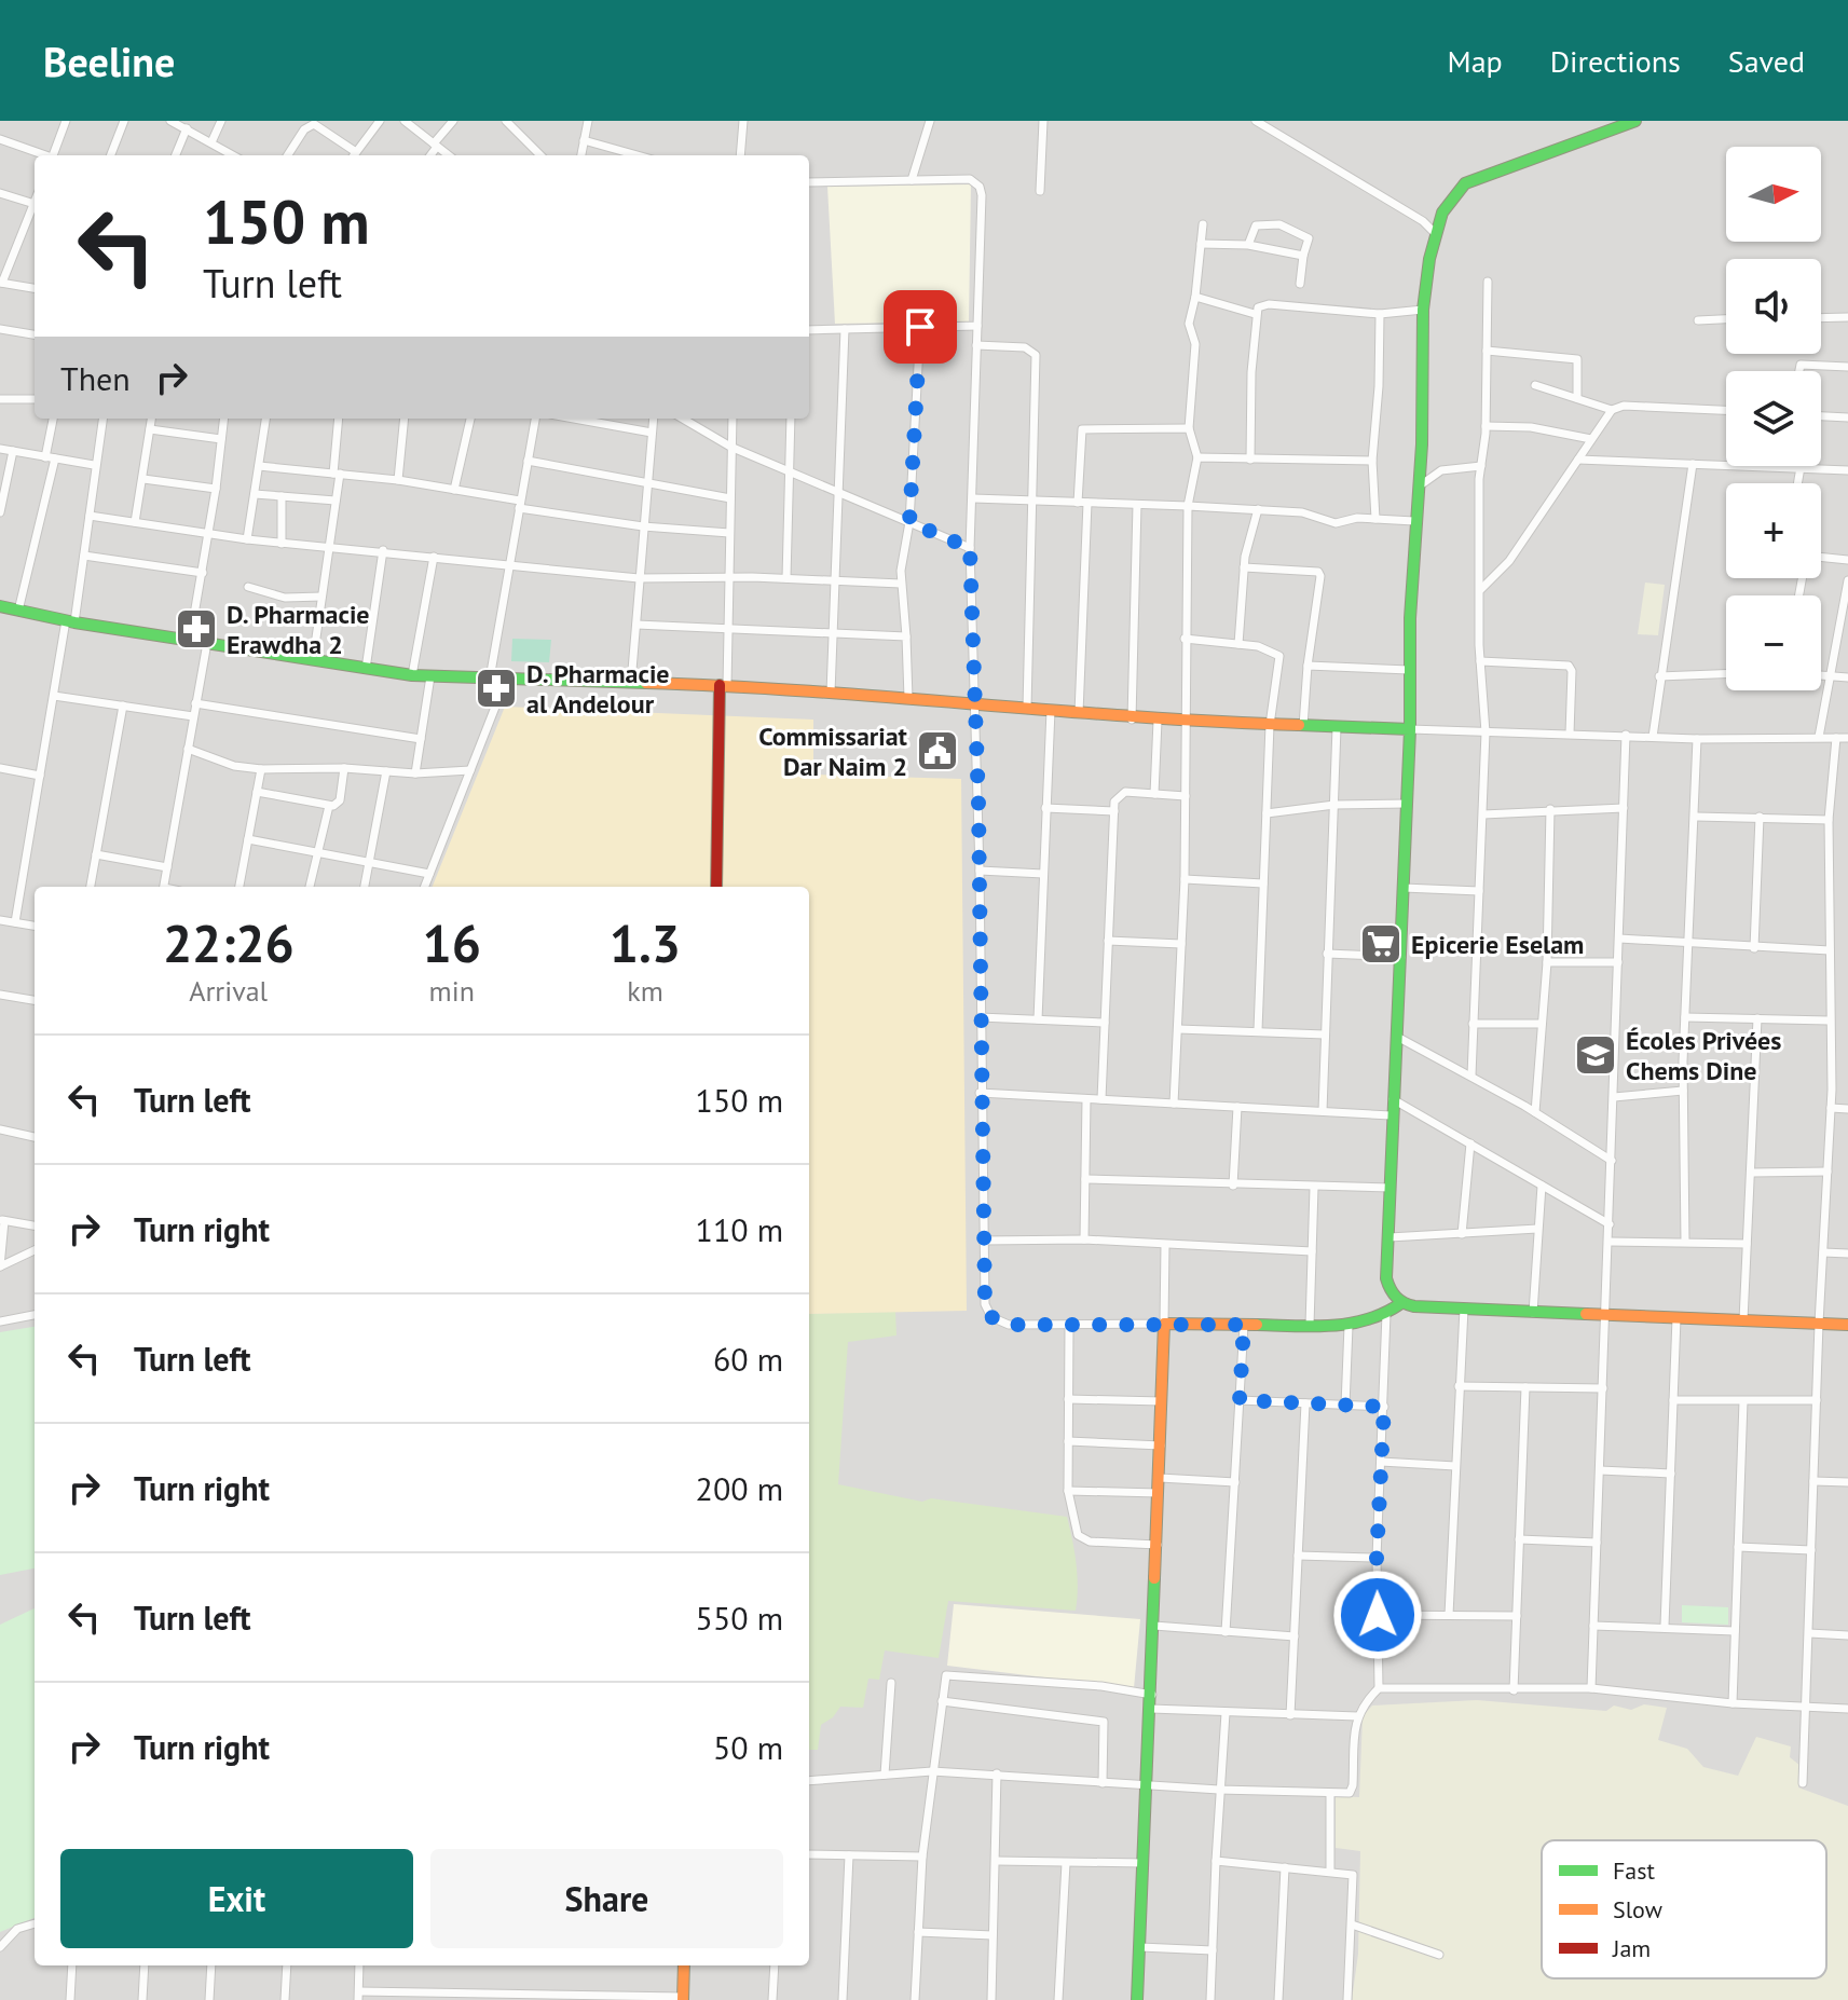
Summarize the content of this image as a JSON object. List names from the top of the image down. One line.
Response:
{"places":{"pharmacy":["D. Pharmacie Erawdha 2","D. Pharmacie al Andelour"],"public building":["Commissariat Dar Naim 2"],"supermarket":["Epicerie Eselam"],"school or university":["Écoles Privées Chems Dine"]},"legend":["Fast","Slow","Jam"],"north":"right","page":{"header":"Beeline","nav":["Map","Directions","Saved"],"map_buttons":["+","−"],"turn":["150 m","Turn left"],"then":"Then","eta":["22:26","Arrival","16","min","1.3","km"],"list":[{"name":"Turn left","value":"150 m"},{"name":"Turn right","value":"110 m"},{"name":"Turn left","value":"60 m"},{"name":"Turn right","value":"200 m"},{"name":"Turn left","value":"550 m"},{"name":"Turn right","value":"50 m"}],"buttons":["Exit","Share"]}}
